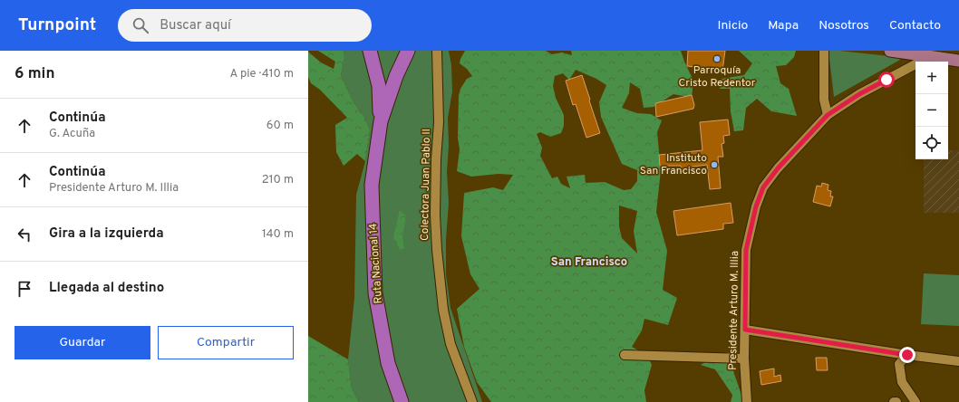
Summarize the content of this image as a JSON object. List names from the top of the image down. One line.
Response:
{"streets":{"highway":["Ruta Nacional 14"],"street":["Colectora Juan Pablo II","Presidente Arturo M. Illia"]},"districts":["San Francisco"],"places":["Parroquía Cristo Redentor","Instituto San Francisco"],"page":{"header":"Turnpoint","search":"Buscar aquí","nav":["Inicio","Mapa","Nosotros","Contacto"],"heading":["6 min","A pie · 410 m"],"map_buttons":["+","−"],"list":[["Continúa","G. Acuña","60 m"],["Continúa","Presidente Arturo M. Illia","210 m"],["Gira a la izquierda","140 m"],"Llegada al destino"],"buttons":["Guardar","Compartir"]}}
